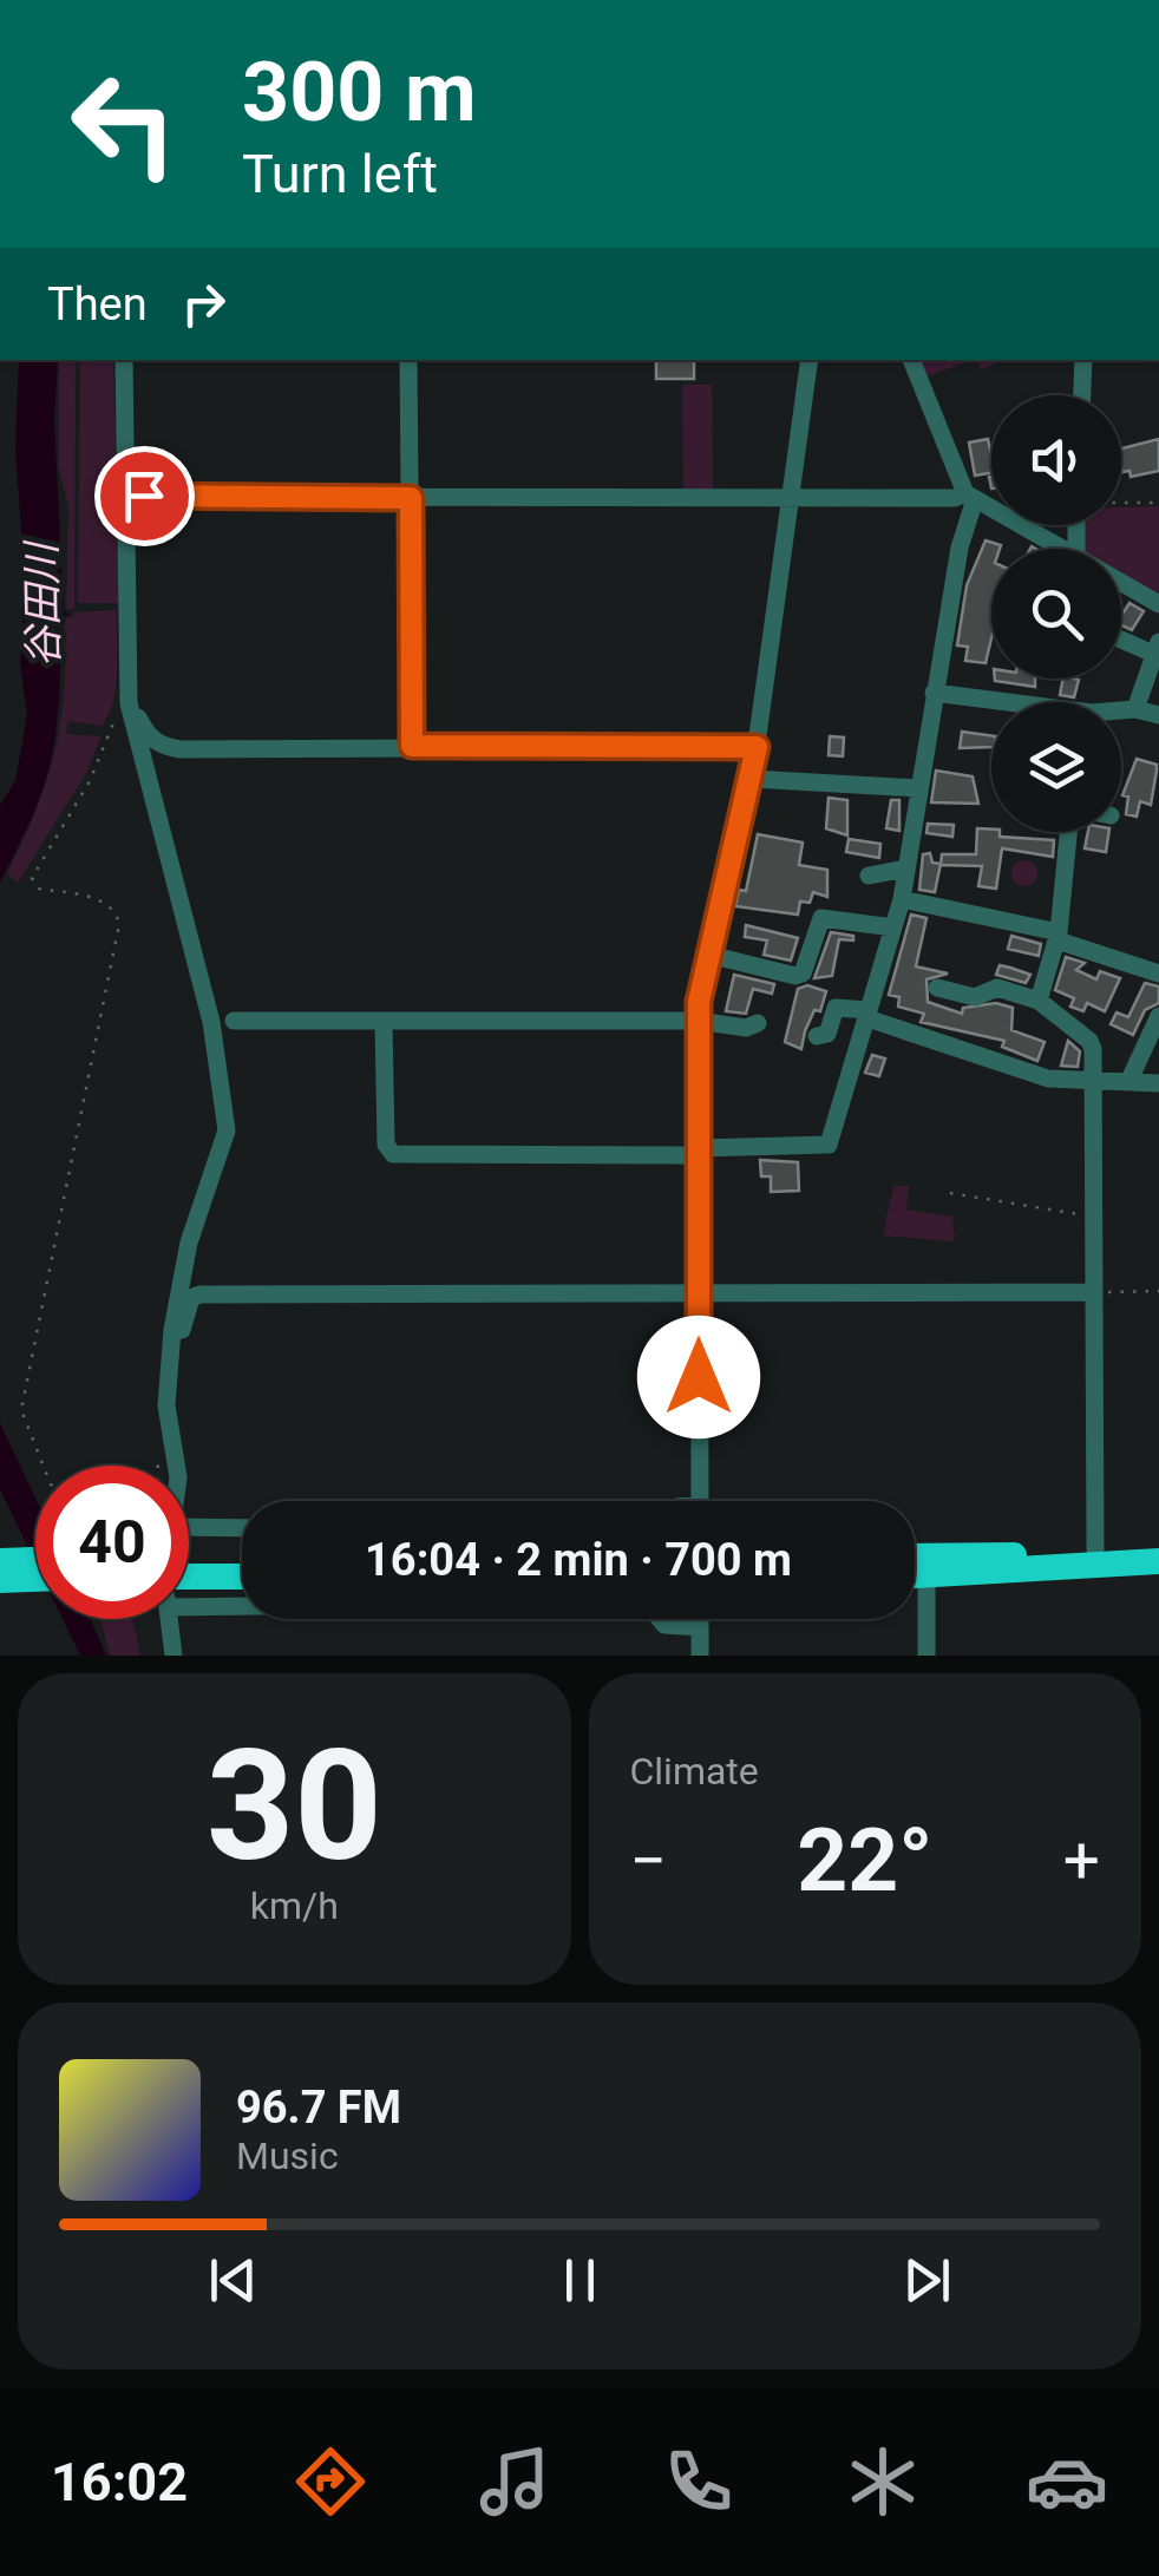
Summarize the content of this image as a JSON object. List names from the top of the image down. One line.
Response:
{"water":["谷田川"],"page":{"turn":["300 m","Turn left"],"then":"Then","limit":"40","trip":"16:04 · 2 min · 700 m","tile":[["30","km/h"],"Climate"],"heat":["−","22°","+"],"song":["96.7 FM","Music"],"tabs":"16:02"}}
